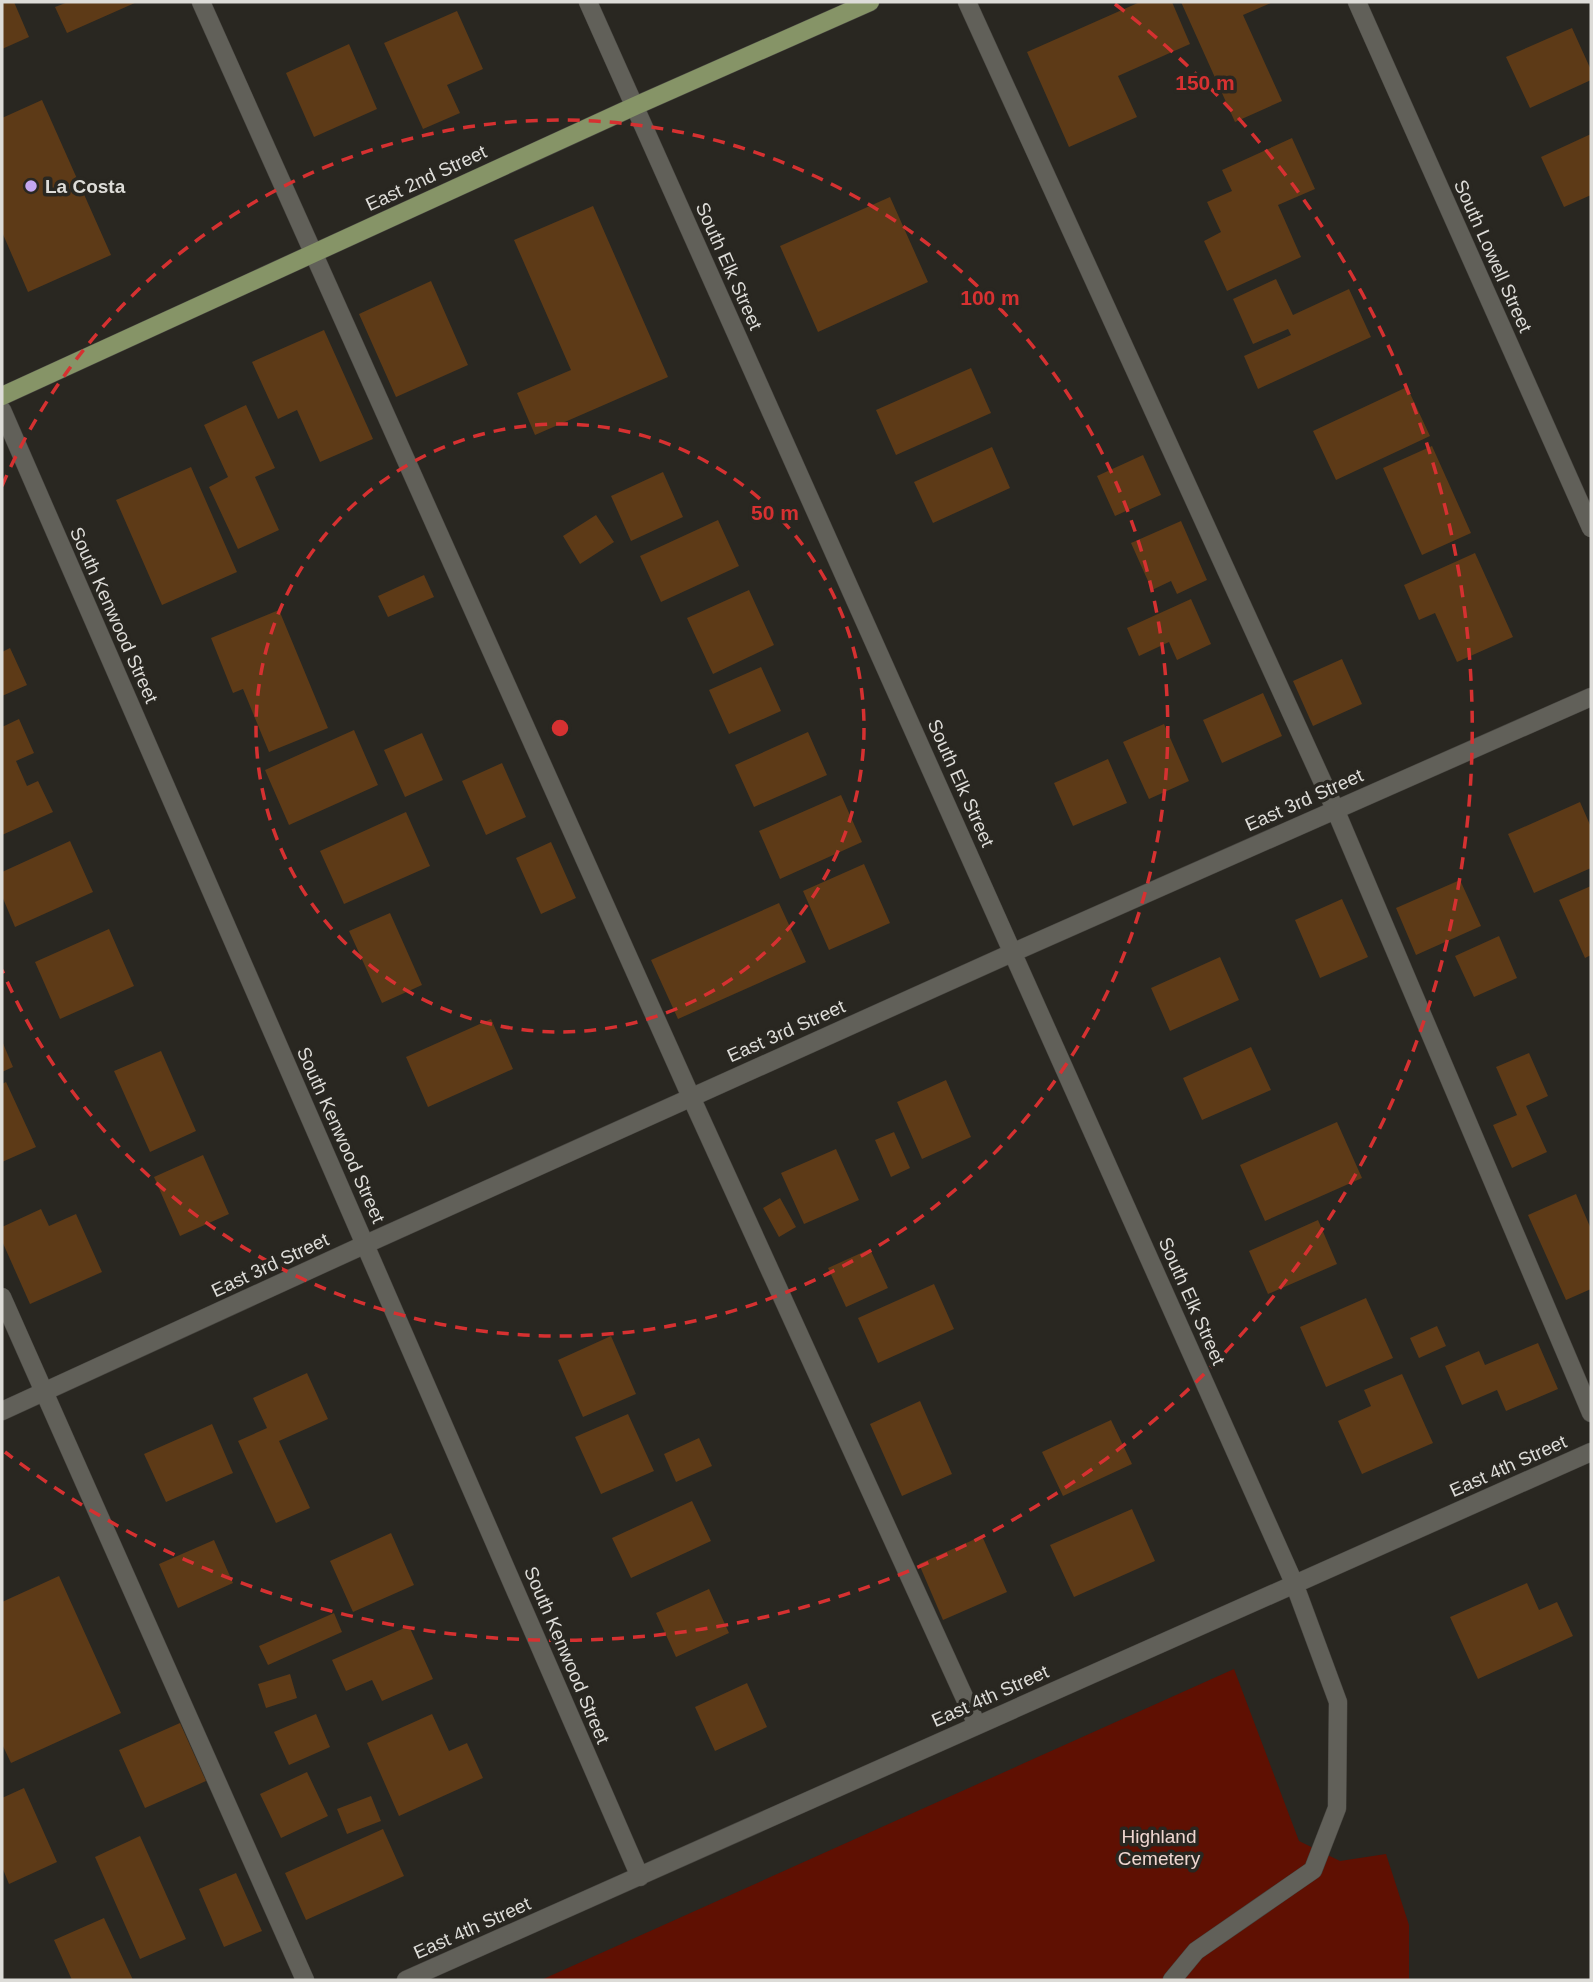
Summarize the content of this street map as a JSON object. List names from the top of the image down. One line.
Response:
{"streets":{"main road":["East 2nd Street"],"street":["South Lowell Street","South Elk Street","South Kenwood Street","East 3rd Street","East 4th Street"]},"crossings":[["East 2nd Street","South Elk Street"],["South Elk Street","East 3rd Street"],["South Elk Street","East 4th Street"],["South Kenwood Street","East 3rd Street"],["South Kenwood Street","East 4th Street"]],"parks":["Highland Cemetery"],"places":["La Costa"],"rings":["150 m","100 m","50 m"]}
